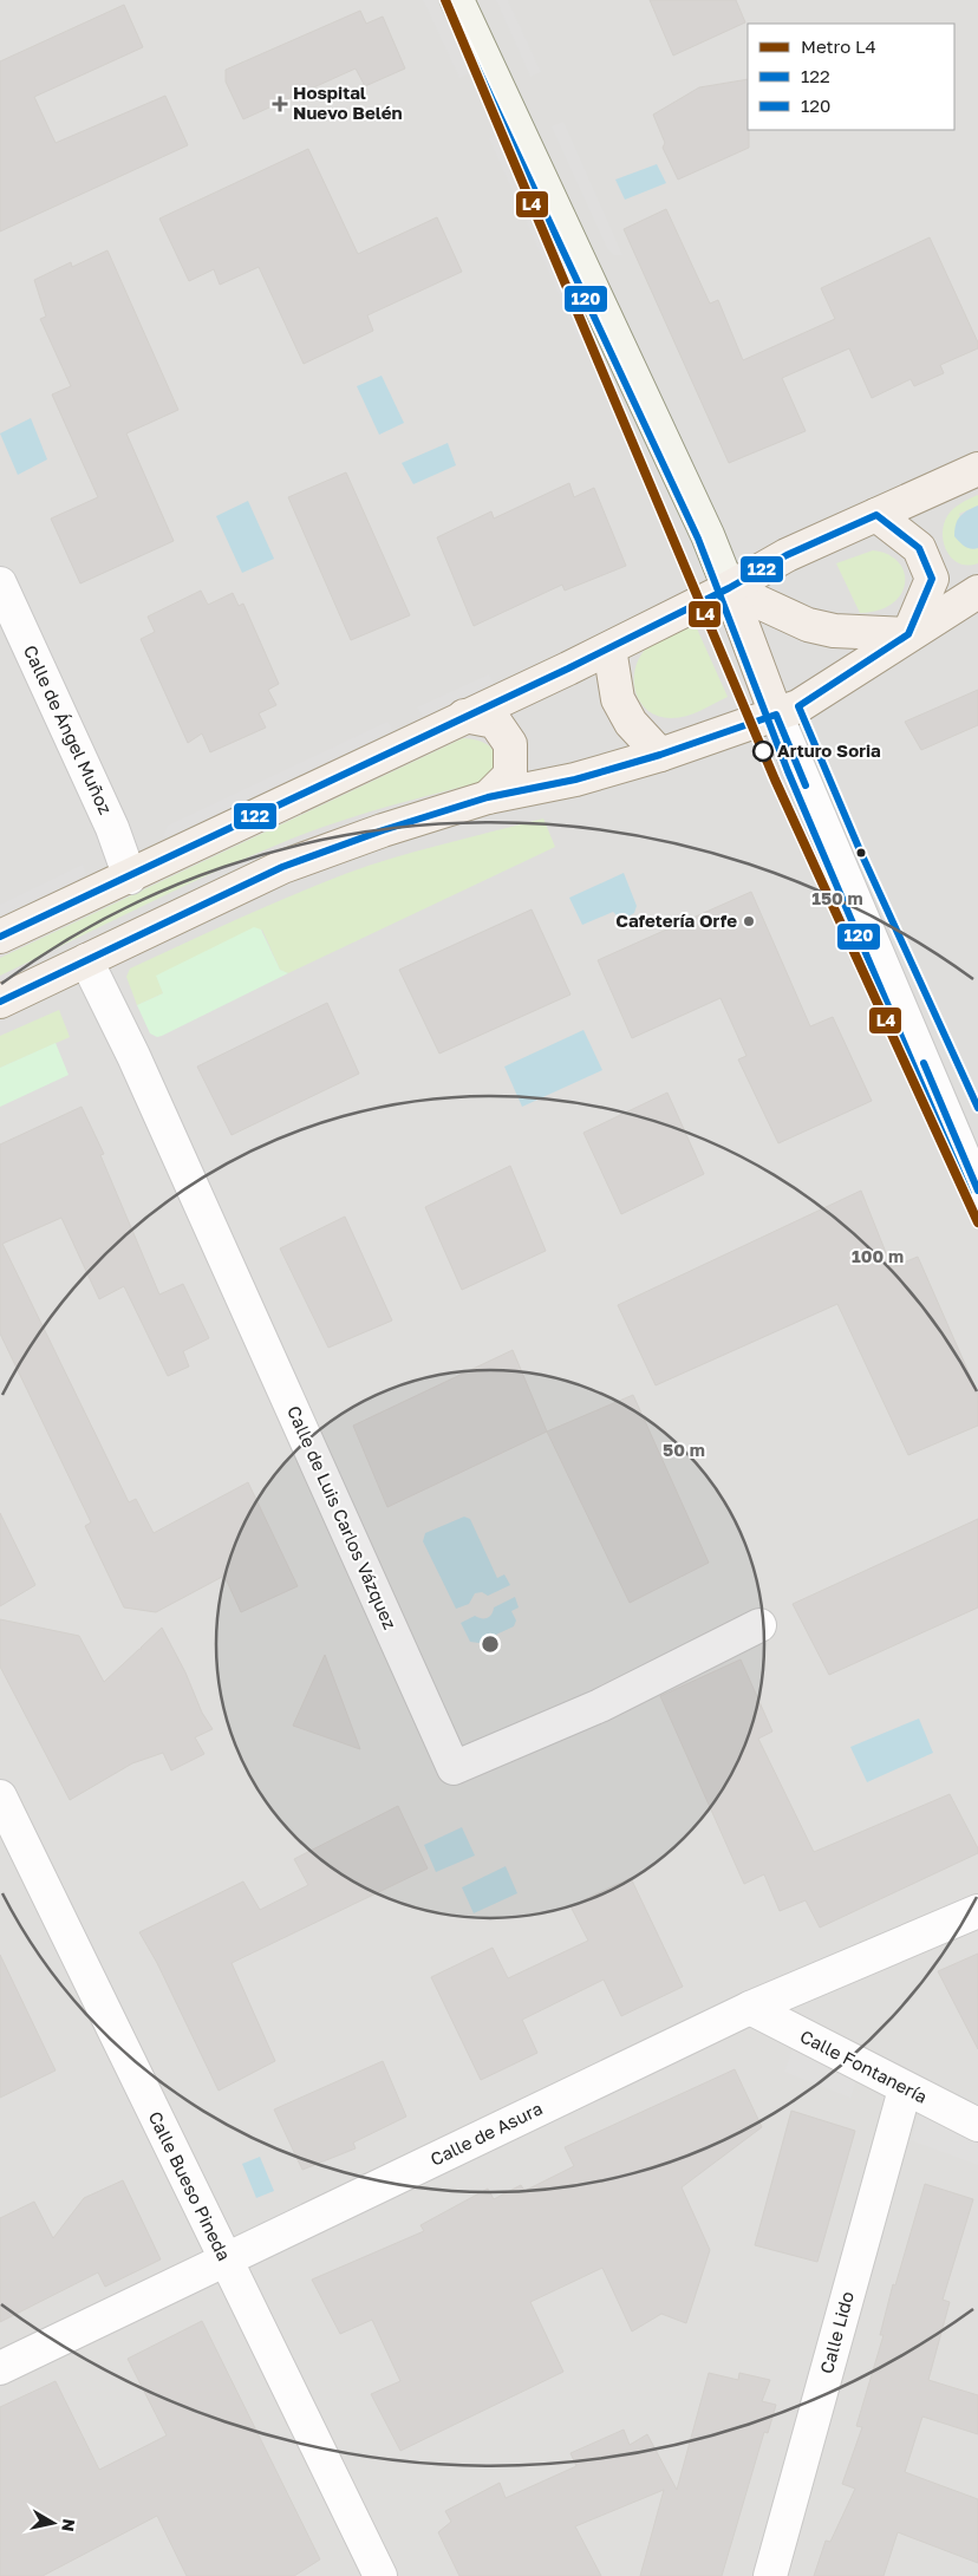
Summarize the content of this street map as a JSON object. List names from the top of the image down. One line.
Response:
{"streets":{"street":["Calle de Ángel Muñoz","Calle de Luis Carlos Vázquez","Calle Fontanería","Calle de Asura","Calle Bueso Pineda","Calle Lido"]},"crossings":[["Calle Fontanería","Calle de Asura"],["Calle Fontanería","Calle Lido"],["Calle de Asura","Calle Bueso Pineda"]],"places":{"health":["Hospital Nuevo Belén"],"other":["Arturo Soria","Cafetería Orfe"]},"lines":["metro line L4","transit line 120","transit line 122"],"legend":["Metro L4","122","120"],"north":"right","rings":["150 m","100 m","50 m"]}
